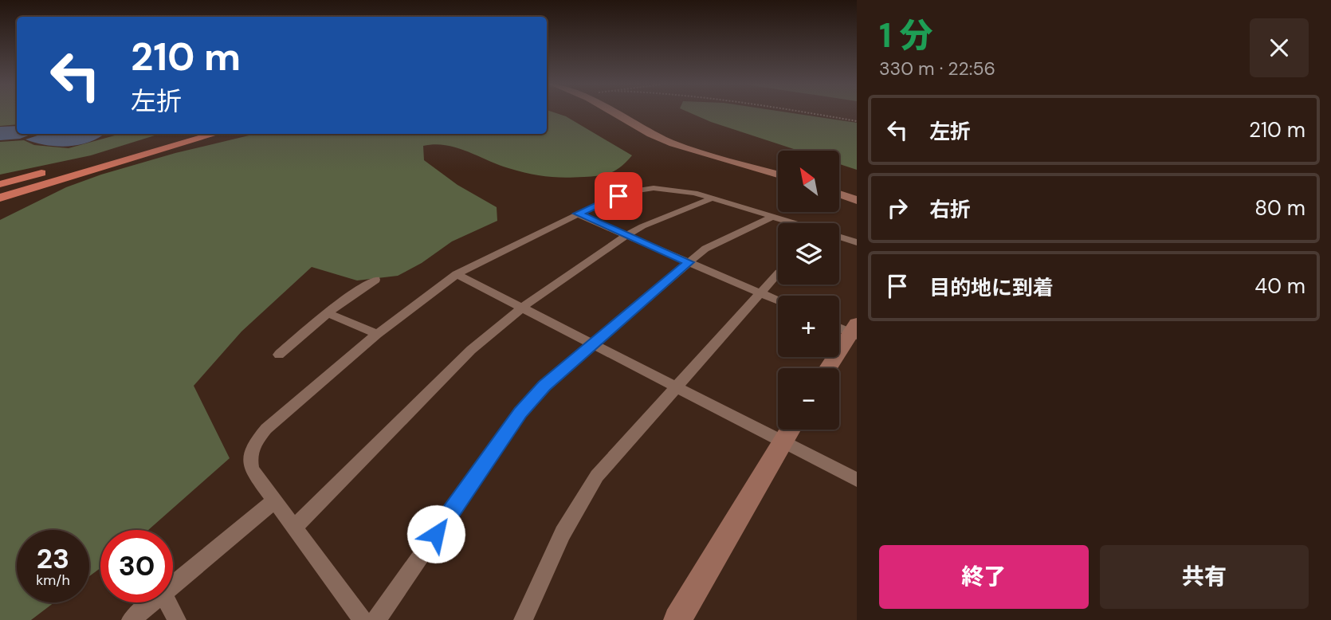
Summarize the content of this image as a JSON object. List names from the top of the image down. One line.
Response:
{"north":"top left","page":{"heading":["1 分","330 m · 22:56"],"turn":["210 m","左折"],"list":[{"name":"左折","value":"210 m"},{"name":"右折","value":"80 m"},{"name":"目的地に到着","value":"40 m"}],"map_buttons":["+","−"],"speed":"23 km/h","limit":"30","buttons":["終了","共有"]}}
